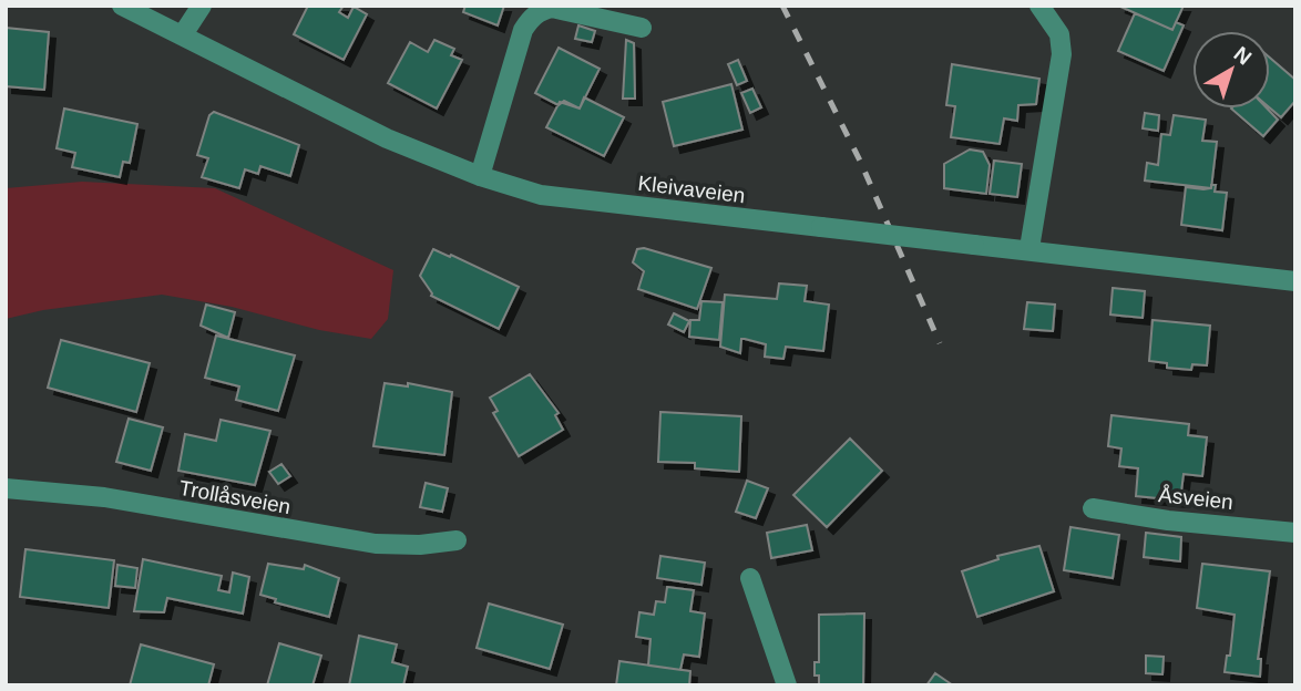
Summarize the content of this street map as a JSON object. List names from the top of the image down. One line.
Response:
{"streets":{"street":["Kleivaveien","Trollåsveien","Åsveien"]},"north":"top right"}
